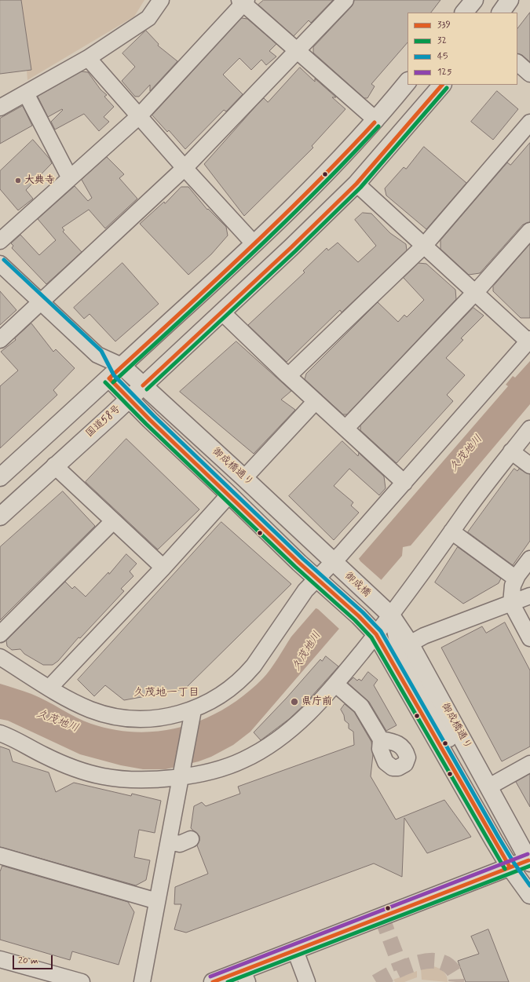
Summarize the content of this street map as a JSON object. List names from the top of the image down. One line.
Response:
{"streets":{"main road":["国道58号","御成橋通り","御成橋"]},"crossings":[["国道58号","御成橋通り"],["御成橋通り","御成橋"]],"districts":["久茂地一丁目"],"water":["久茂地川"],"places":["大典寺","県庁前"],"lines":["transit line 339","transit line 32","transit line 45","transit line 125"],"legend":["339","32","45","125"],"scale_bar":"20 m"}
